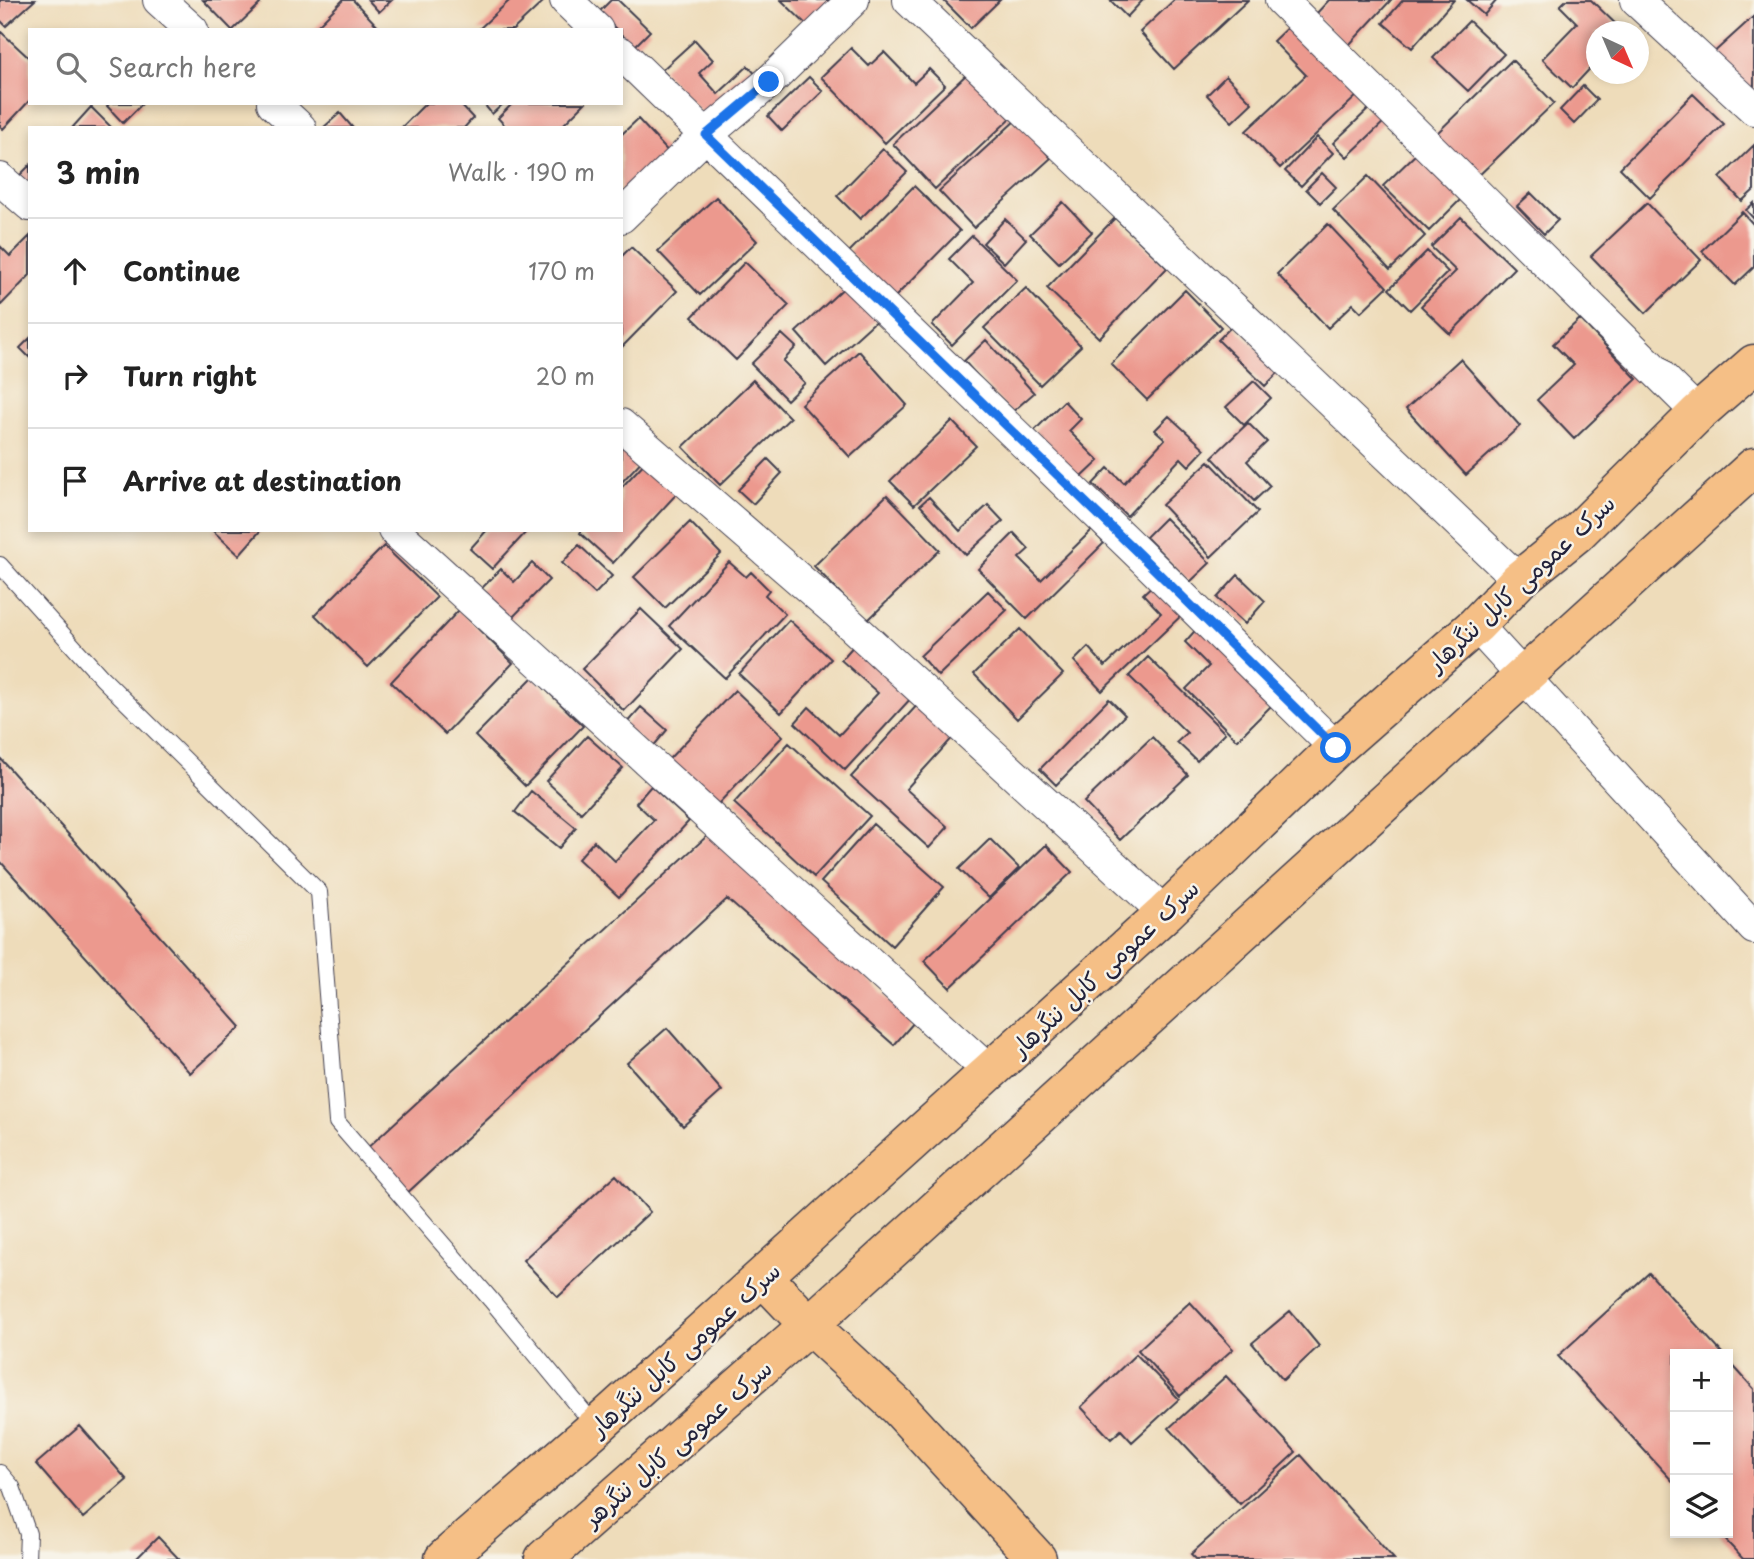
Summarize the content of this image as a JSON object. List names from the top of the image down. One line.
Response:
{"streets":{"highway":["سرک عمومی کابل ننگرهار","سرک عمومی کابل ننگرهر"]},"north":"bottom right","page":{"search":"Search here","heading":["3 min","Walk · 190 m"],"list":[["Continue","170 m"],["Turn right","20 m"],"Arrive at destination"],"map_buttons":["+","−"]}}
